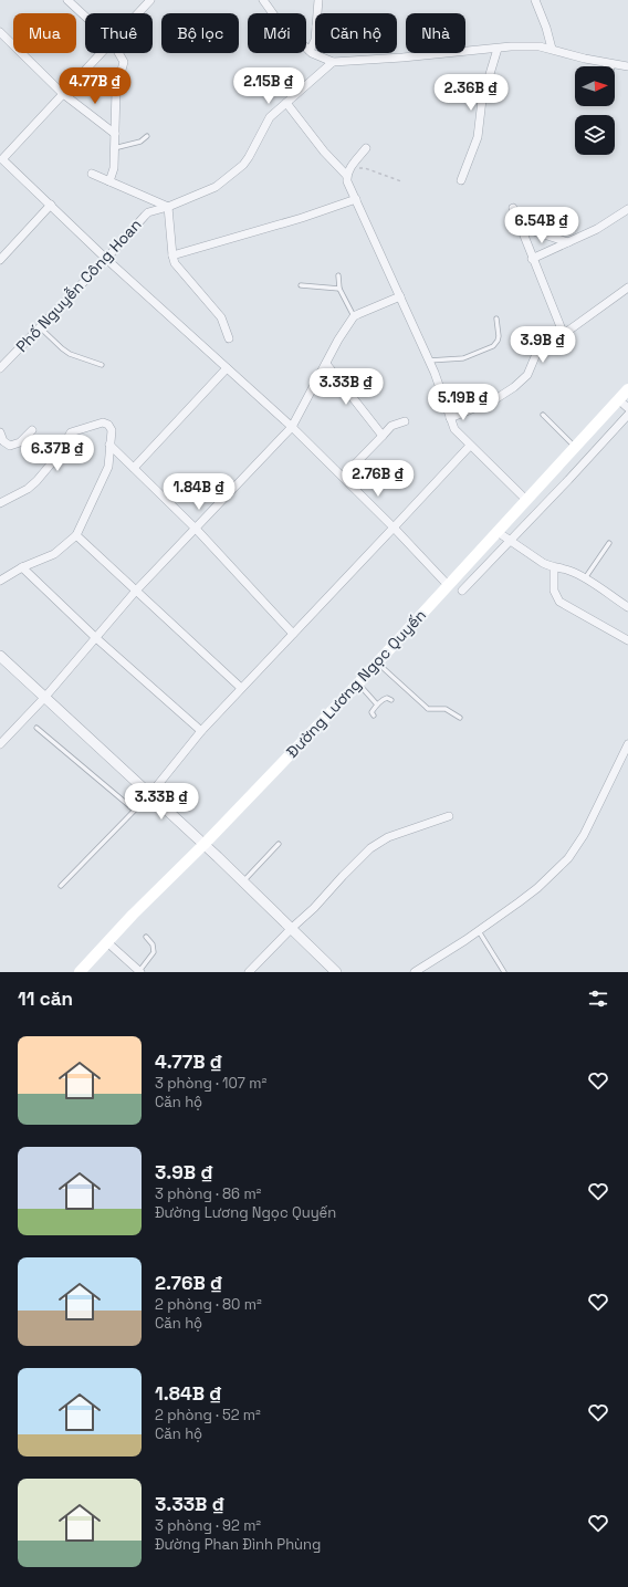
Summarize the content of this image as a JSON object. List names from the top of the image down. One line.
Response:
{"streets":{"main road":["Đường Lương Ngọc Quyến"],"street":["Phố Nguyễn Công Hoan"]},"north":"right","page":{"chip":["Mua","Thuê","Bộ lọc","Mới","Căn hộ","Nhà"],"price":["4.77B ₫","2.15B ₫","2.36B ₫","6.54B ₫","3.9B ₫","3.33B ₫","5.19B ₫","6.37B ₫","2.76B ₫","1.84B ₫","3.33B ₫"],"heading":"11 căn","list":[{"name":"4.77B ₫","note":"3 phòng · 107 m² · Căn hộ"},{"name":"3.9B ₫","note":"3 phòng · 86 m² · Đường Lương Ngọc Quyến"},{"name":"2.76B ₫","note":"2 phòng · 80 m² · Căn hộ"},{"name":"1.84B ₫","note":"2 phòng · 52 m² · Căn hộ"},{"name":"3.33B ₫","note":"3 phòng · 92 m² · Đường Phan Đình Phùng"}]}}
